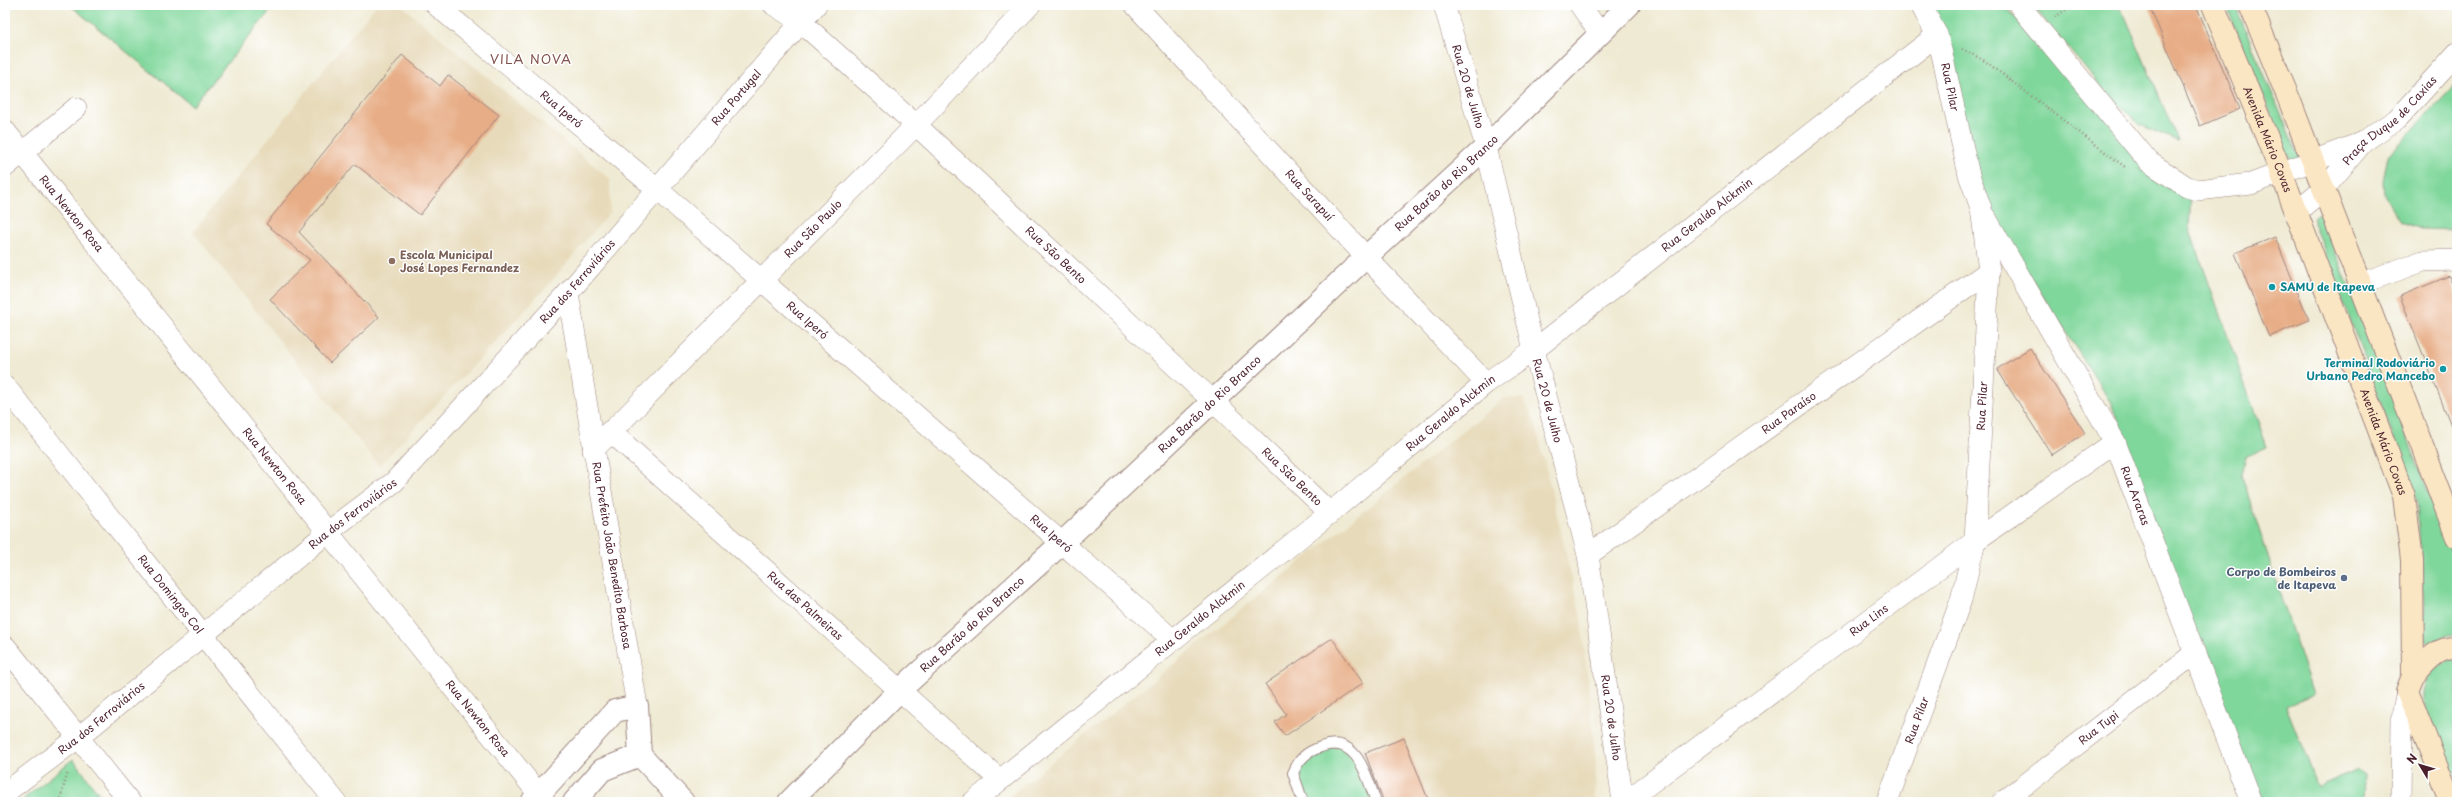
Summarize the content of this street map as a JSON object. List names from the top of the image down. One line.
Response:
{"streets":{"main road":["Avenida Mário Covas"],"street":["Rua 20 de Julho","Rua Pilar","Rua Portugal","Rua Iperó","Praça Duque de Caxias","Rua Barão do Rio Branco","Rua Sarapuí","Rua Newton Rosa","Rua Geraldo Alckmin","Rua São Paulo","Rua São Bento","Rua dos Ferroviários","Rua Paraíso","Rua Araras","Rua Prefeito João Benedito Barbosa","Rua Domingos Col","Rua das Palmeiras","Rua Lins","Rua Tupi"]},"crossings":[["Rua 20 de Julho","Rua Barão do Rio Branco"],["Rua 20 de Julho","Rua Geraldo Alckmin"],["Rua 20 de Julho","Rua Paraíso"],["Rua 20 de Julho","Rua Lins"],["Rua Pilar","Rua Geraldo Alckmin"],["Rua Pilar","Rua Paraíso"],["Rua Pilar","Rua Araras"],["Rua Pilar","Rua Lins"],["Rua Portugal","Rua Iperó"],["Rua Portugal","Rua São Bento"],["Rua Portugal","Rua dos Ferroviários"],["Rua Iperó","Rua Barão do Rio Branco"],["Rua Iperó","Rua Geraldo Alckmin"],["Rua Iperó","Rua São Paulo"],["Rua Iperó","Rua dos Ferroviários"],["Praça Duque de Caxias","Avenida Mário Covas"],["Rua Barão do Rio Branco","Rua Sarapuí"],["Rua Barão do Rio Branco","Rua São Bento"],["Rua Barão do Rio Branco","Rua das Palmeiras"],["Rua Sarapuí","Rua Geraldo Alckmin"],["Rua Newton Rosa","Rua dos Ferroviários"],["Rua Geraldo Alckmin","Rua São Bento"],["Rua Geraldo Alckmin","Rua das Palmeiras"],["Rua São Paulo","Rua São Bento"],["Rua São Paulo","Rua Prefeito João Benedito Barbosa"],["Rua São Paulo","Rua das Palmeiras"],["Rua dos Ferroviários","Rua Prefeito João Benedito Barbosa"],["Rua dos Ferroviários","Rua Domingos Col"],["Rua Araras","Rua Lins"],["Rua Araras","Rua Tupi"]],"districts":["VILA NOVA"],"places":["Escola Municipal José Lopes Fernandez","SAMU de Itapeva","Terminal Rodoviário Urbano Pedro Mancebo","Corpo de Bombeiros de Itapeva"],"north":"top left"}
